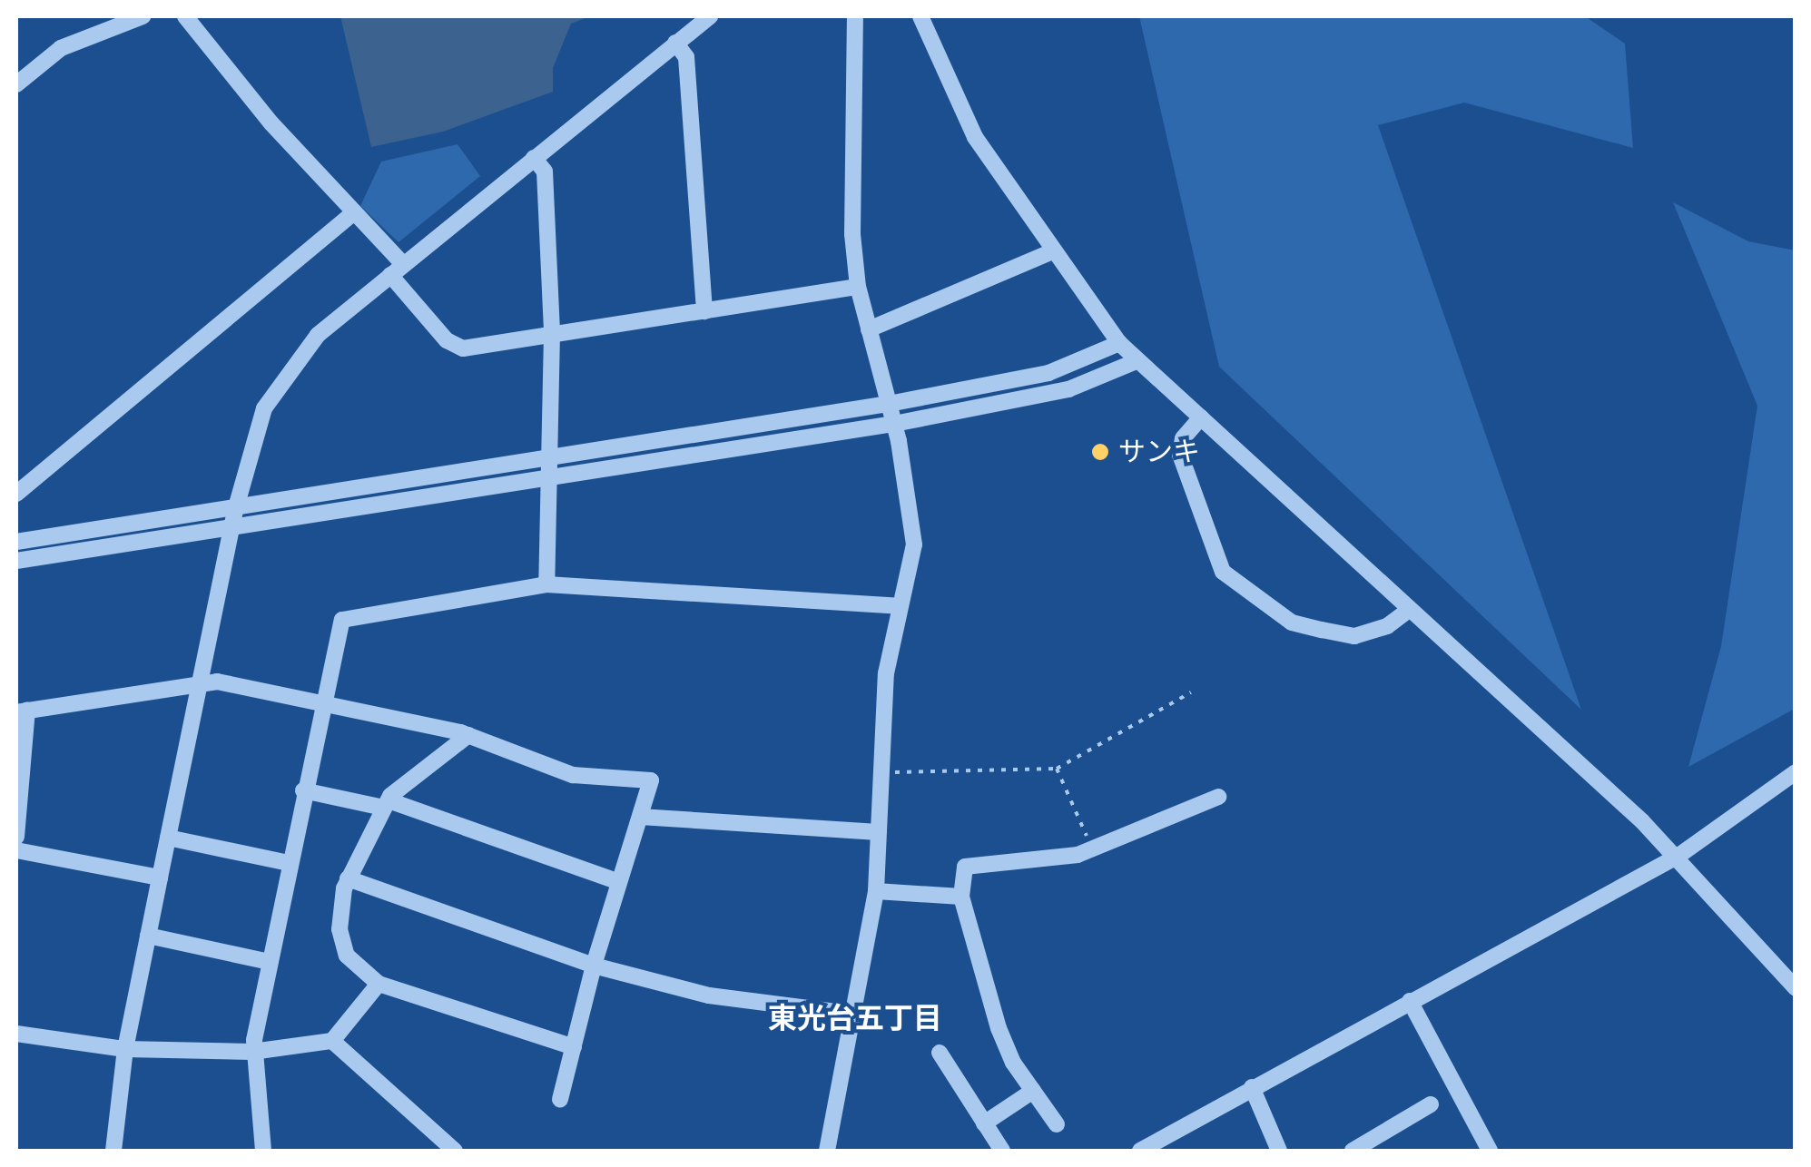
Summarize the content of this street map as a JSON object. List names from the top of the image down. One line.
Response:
{"districts":["東光台五丁目"],"places":["サンキ"]}
